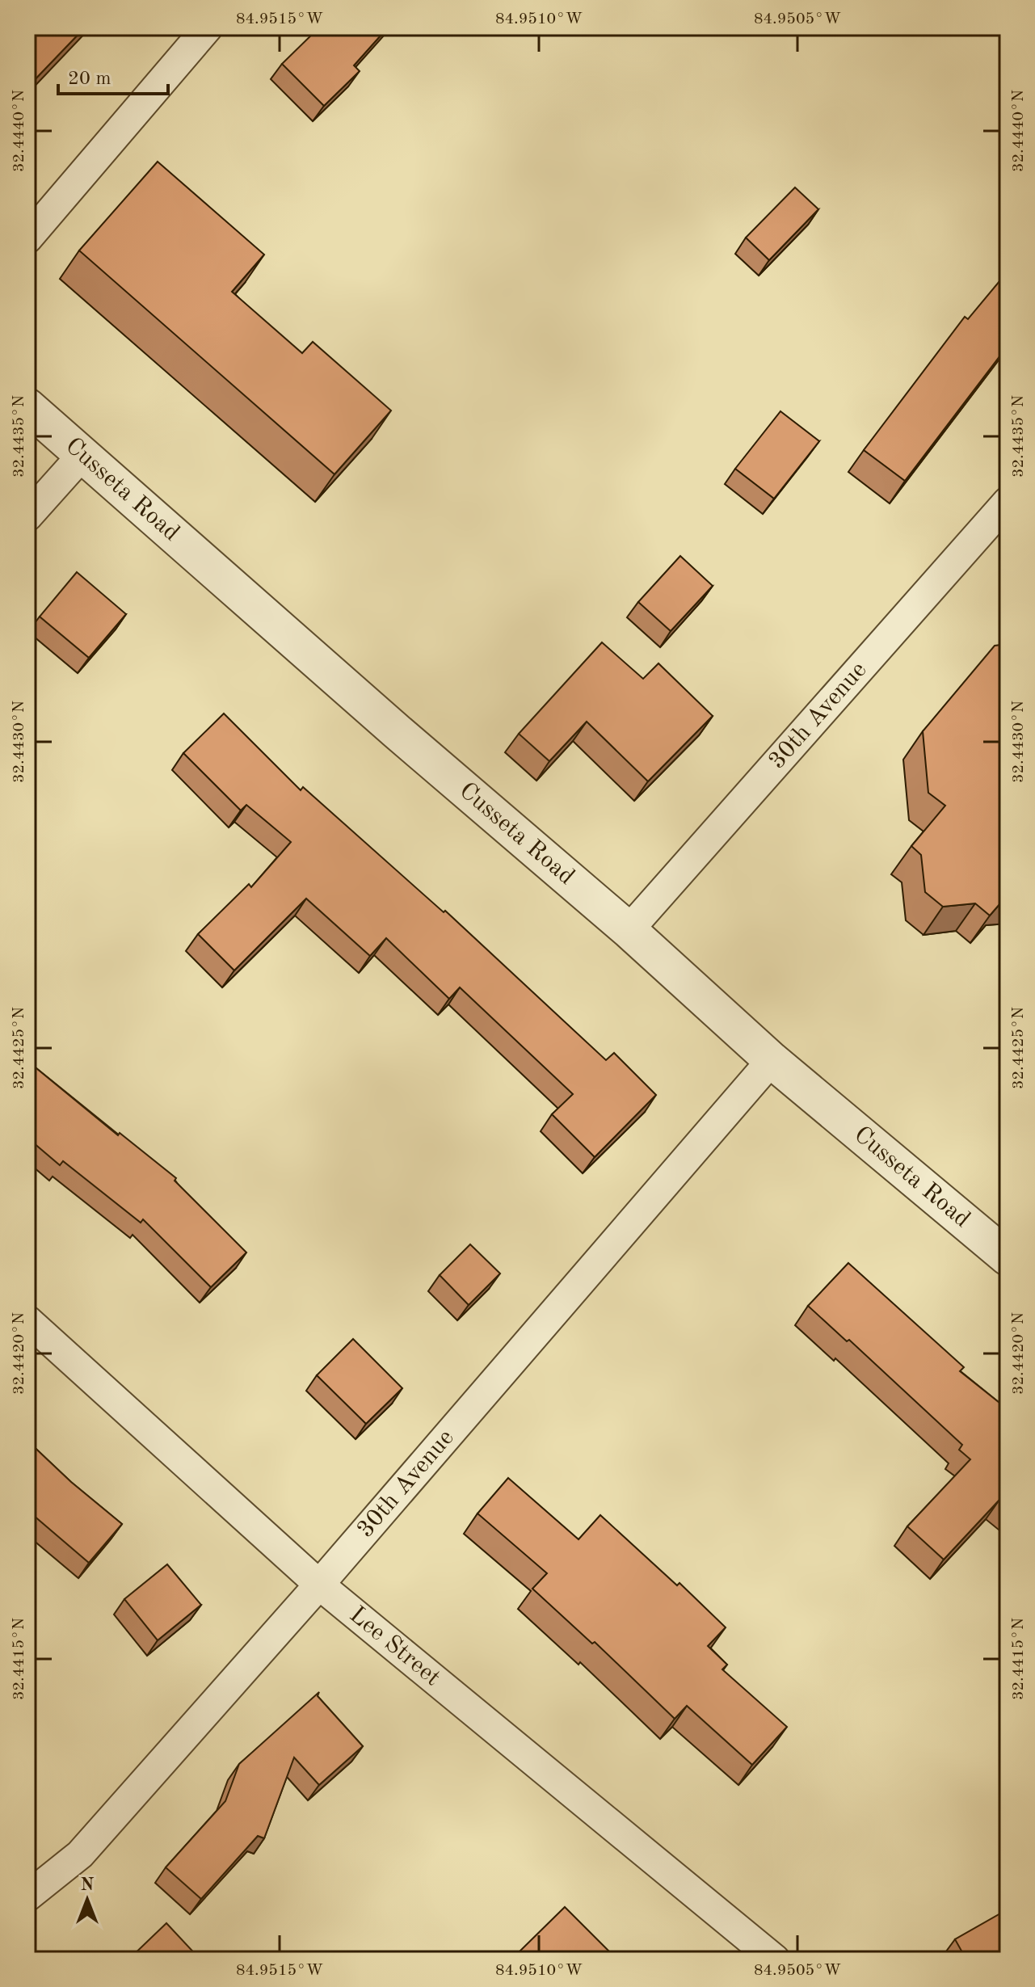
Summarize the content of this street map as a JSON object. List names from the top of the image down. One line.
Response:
{"streets":{"street":["Cusseta Road","30th Avenue","Lee Street"]},"crossings":[["Cusseta Road","30th Avenue"],["30th Avenue","Lee Street"]],"scale_bar":"20 m","north":"top","coordinates":["84.9515°W","84.9510°W","84.9505°W","32.4440°N","32.4435°N","32.4430°N","32.4425°N","32.4420°N","32.4415°N"]}
